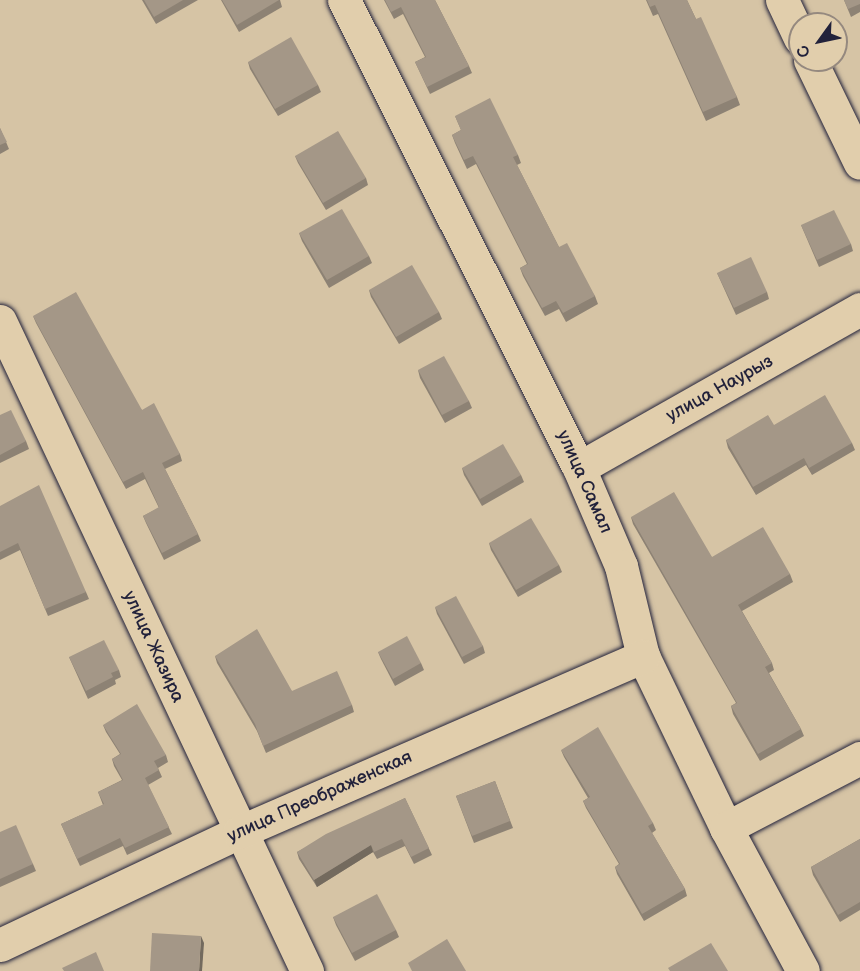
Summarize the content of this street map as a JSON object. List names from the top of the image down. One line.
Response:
{"streets":{"street":["улица Наурыз","улица Самал","улица Жазира","улица Преображенская"]},"crossings":[["улица Наурыз","улица Самал"],["улица Самал","улица Преображенская"],["улица Жазира","улица Преображенская"]],"north":"bottom left"}
